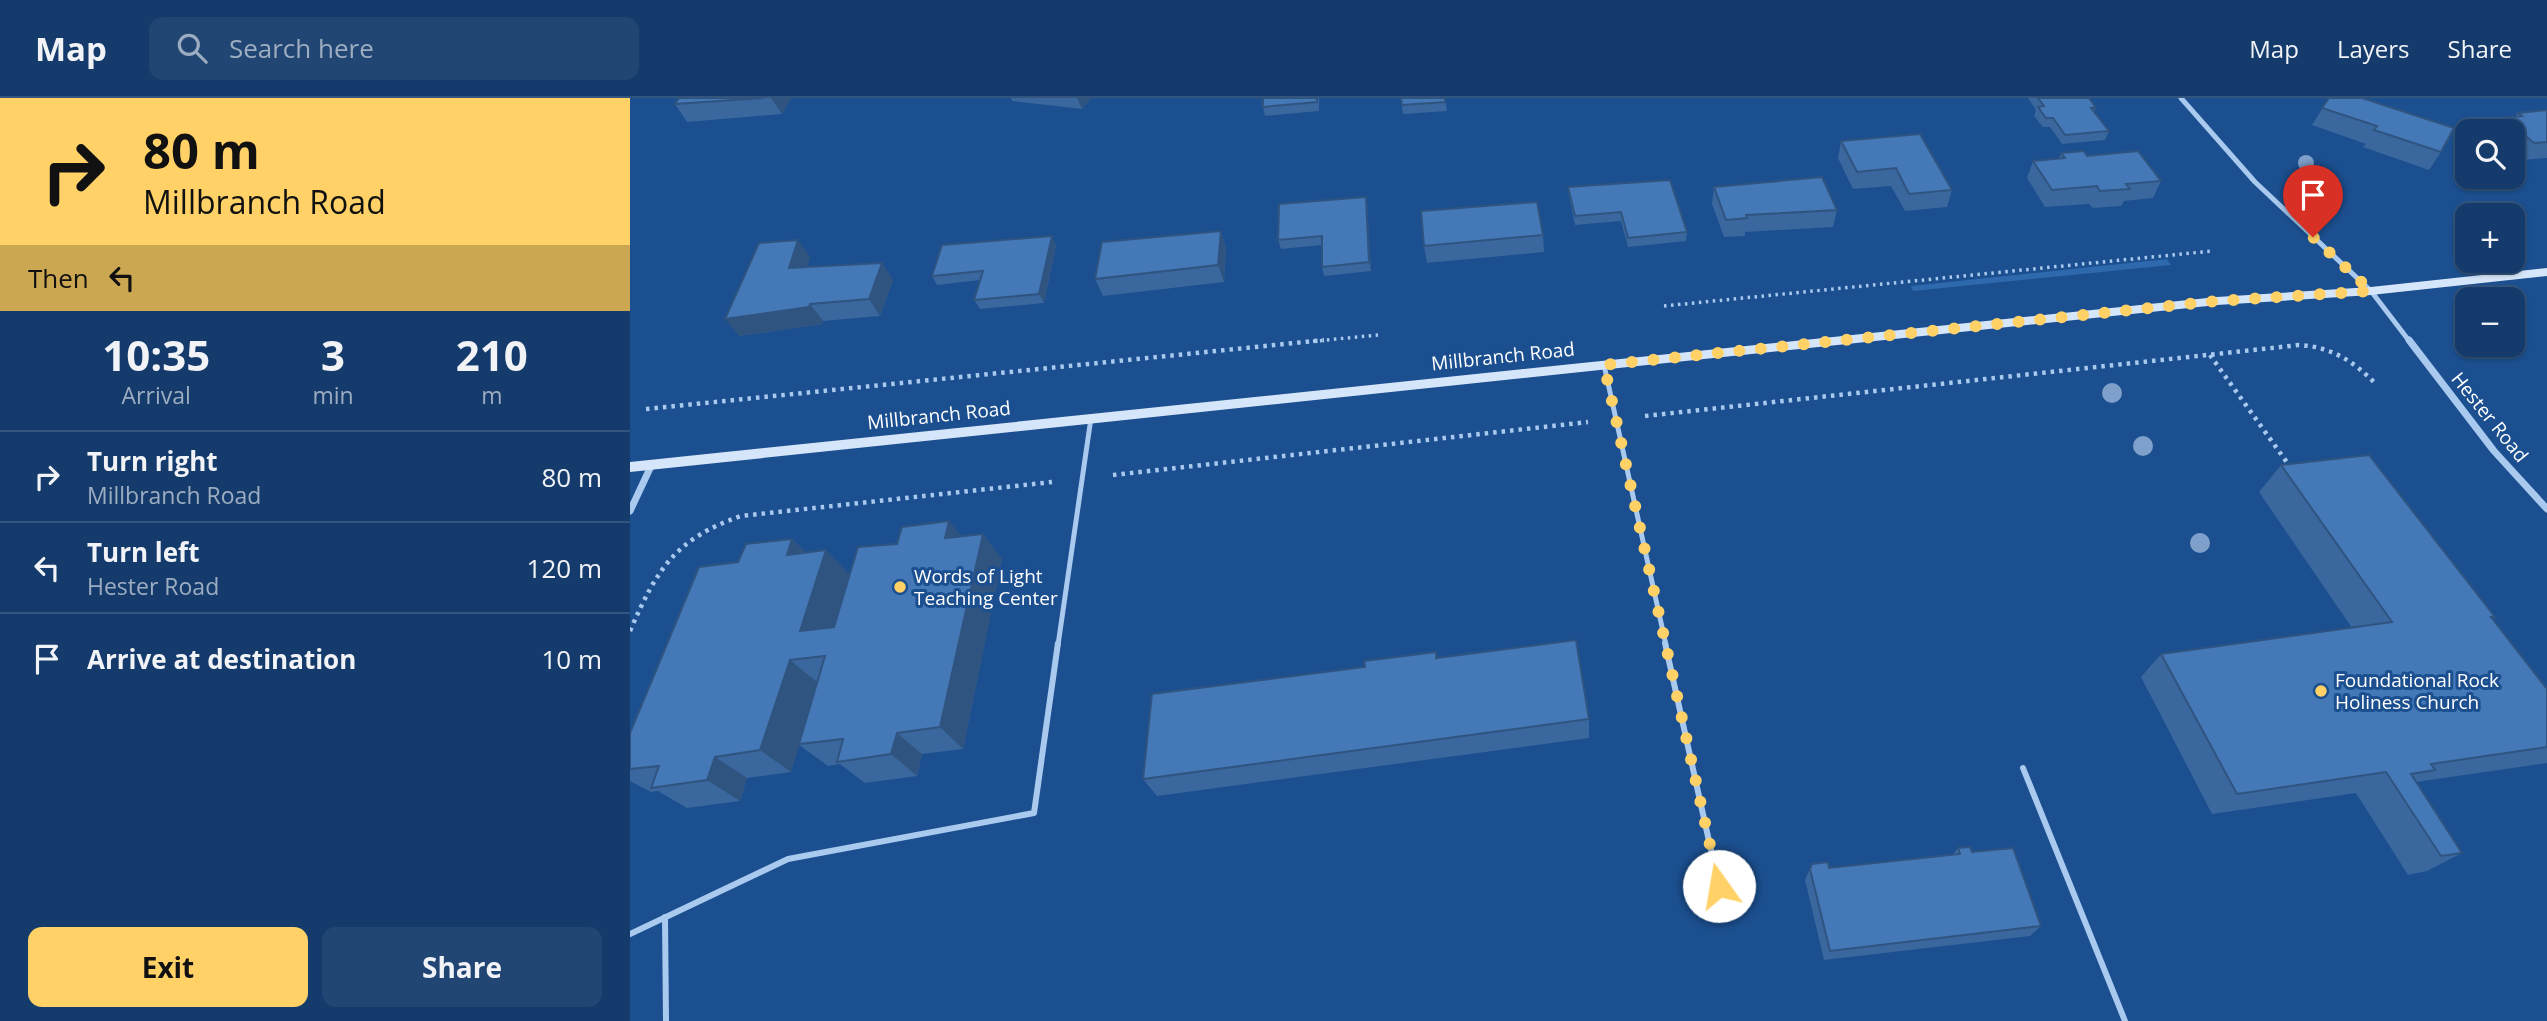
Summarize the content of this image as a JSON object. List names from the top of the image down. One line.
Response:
{"streets":{"main road":["Millbranch Road"],"street":["Hester Road"]},"crossings":[["Millbranch Road","Hester Road"]],"places":["Words of Light Teaching Center","Foundational Rock Holiness Church"],"page":{"header":"Map","search":"Search here","nav":["Map","Layers","Share"],"turn":["80 m","Millbranch Road"],"map_buttons":["+","−"],"then":"Then","eta":["10:35","Arrival","3","min","210","m"],"list":[{"name":"Turn right","note":"Millbranch Road","value":"80 m"},{"name":"Turn left","note":"Hester Road","value":"120 m"},{"name":"Arrive at destination","value":"10 m"}],"buttons":["Exit","Share"]}}
